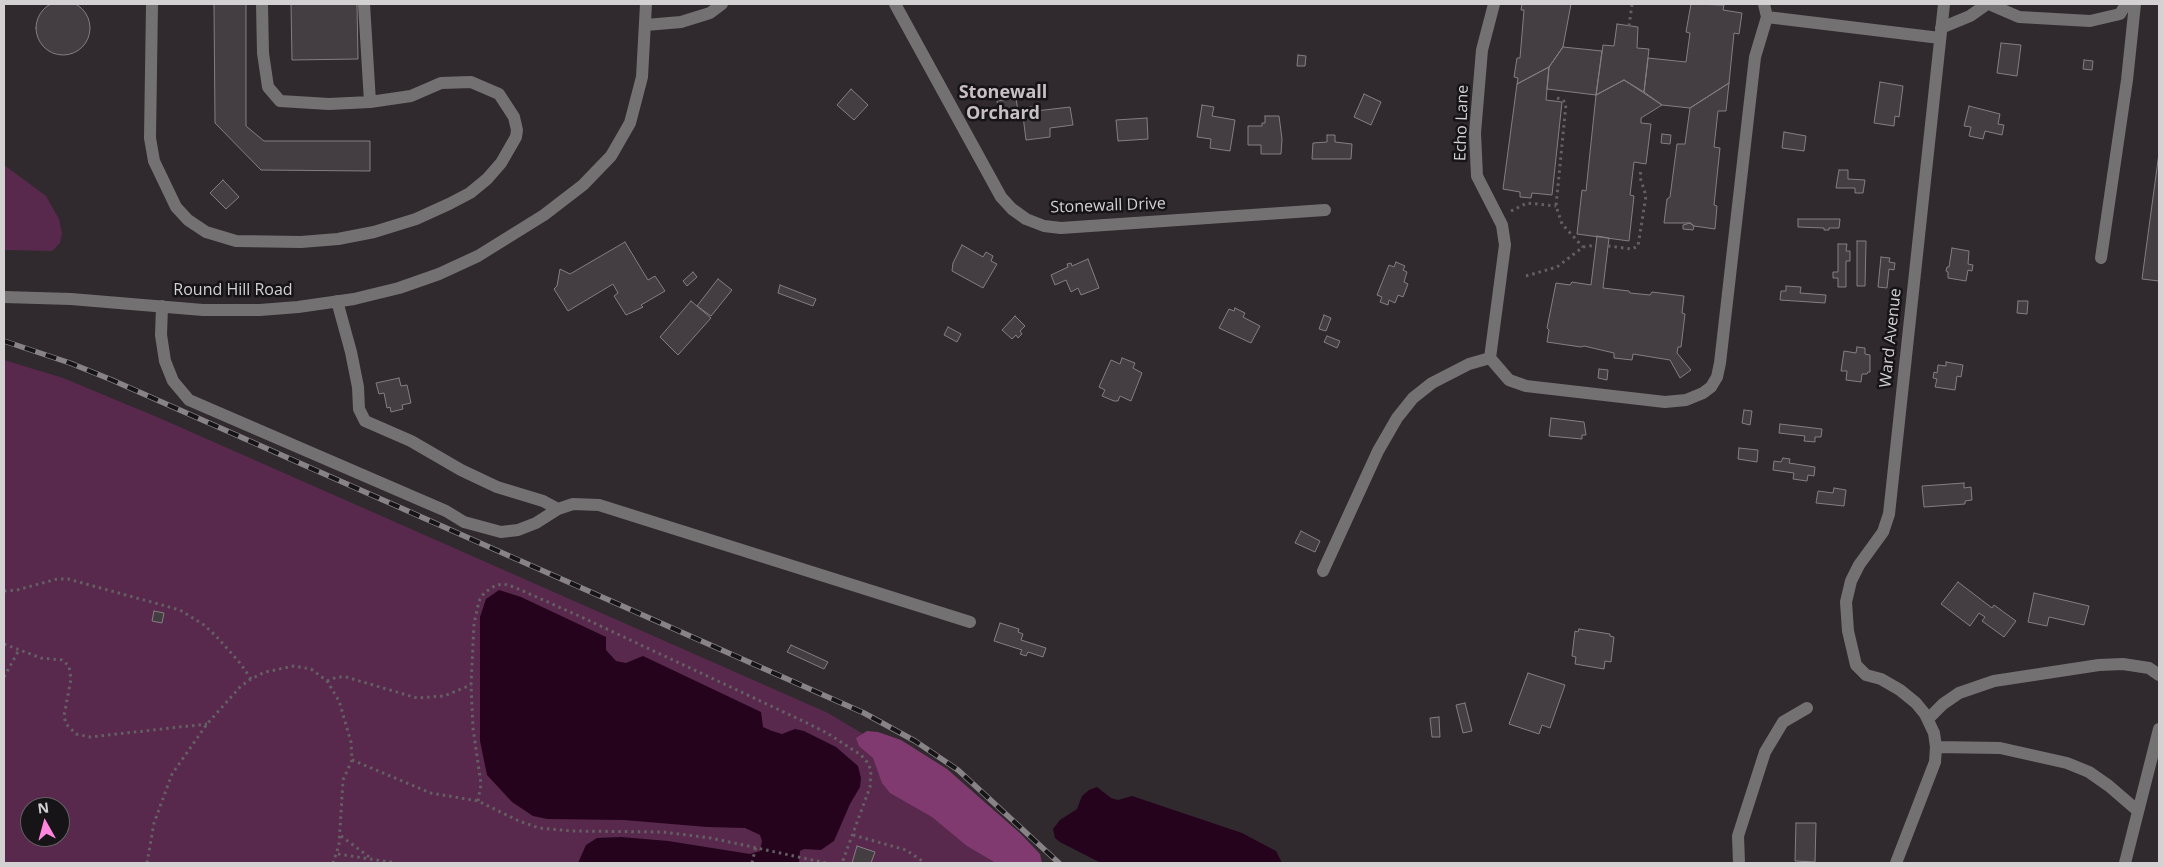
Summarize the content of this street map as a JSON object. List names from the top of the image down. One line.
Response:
{"streets":{"street":["Echo Lane","Stonewall Drive","Round Hill Road","Ward Avenue"]},"districts":["Stonewall Orchard"],"north":"top"}
